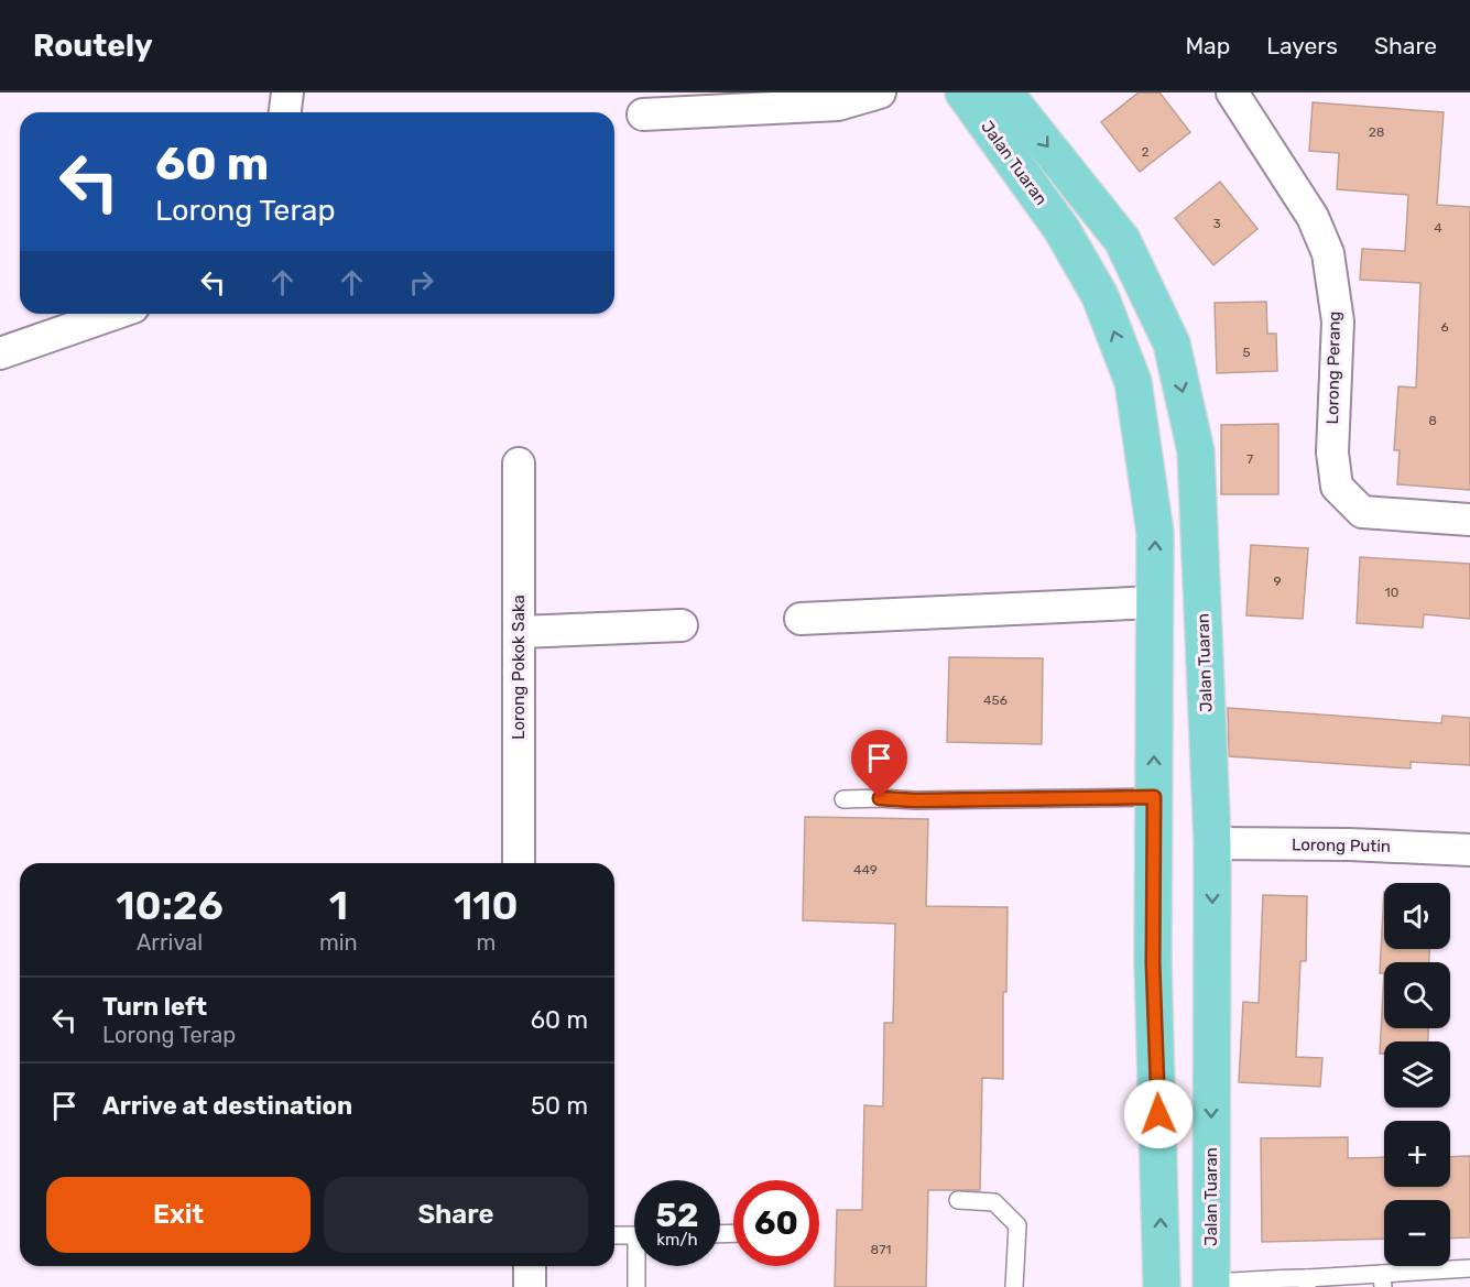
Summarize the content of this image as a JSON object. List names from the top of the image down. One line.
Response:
{"streets":{"main road":["Jalan Tuaran"],"street":["Lorong Perang","Lorong Pokok Saka","Lorong Putin"]},"crossings":[["Jalan Tuaran","Lorong Putin"]],"house_numbers":["28","2","3","4","6","5","8","7","9","10","456","449","871"],"page":{"header":"Routely","nav":["Map","Layers","Share"],"turn":["60 m","Lorong Terap"],"eta":["10:26","Arrival","1","min","110","m"],"map_buttons":["+","−"],"list":[{"name":"Turn left","note":"Lorong Terap","value":"60 m"},{"name":"Arrive at destination","value":"50 m"}],"buttons":["Exit","Share"],"speed":"52 km/h","limit":"60"}}
